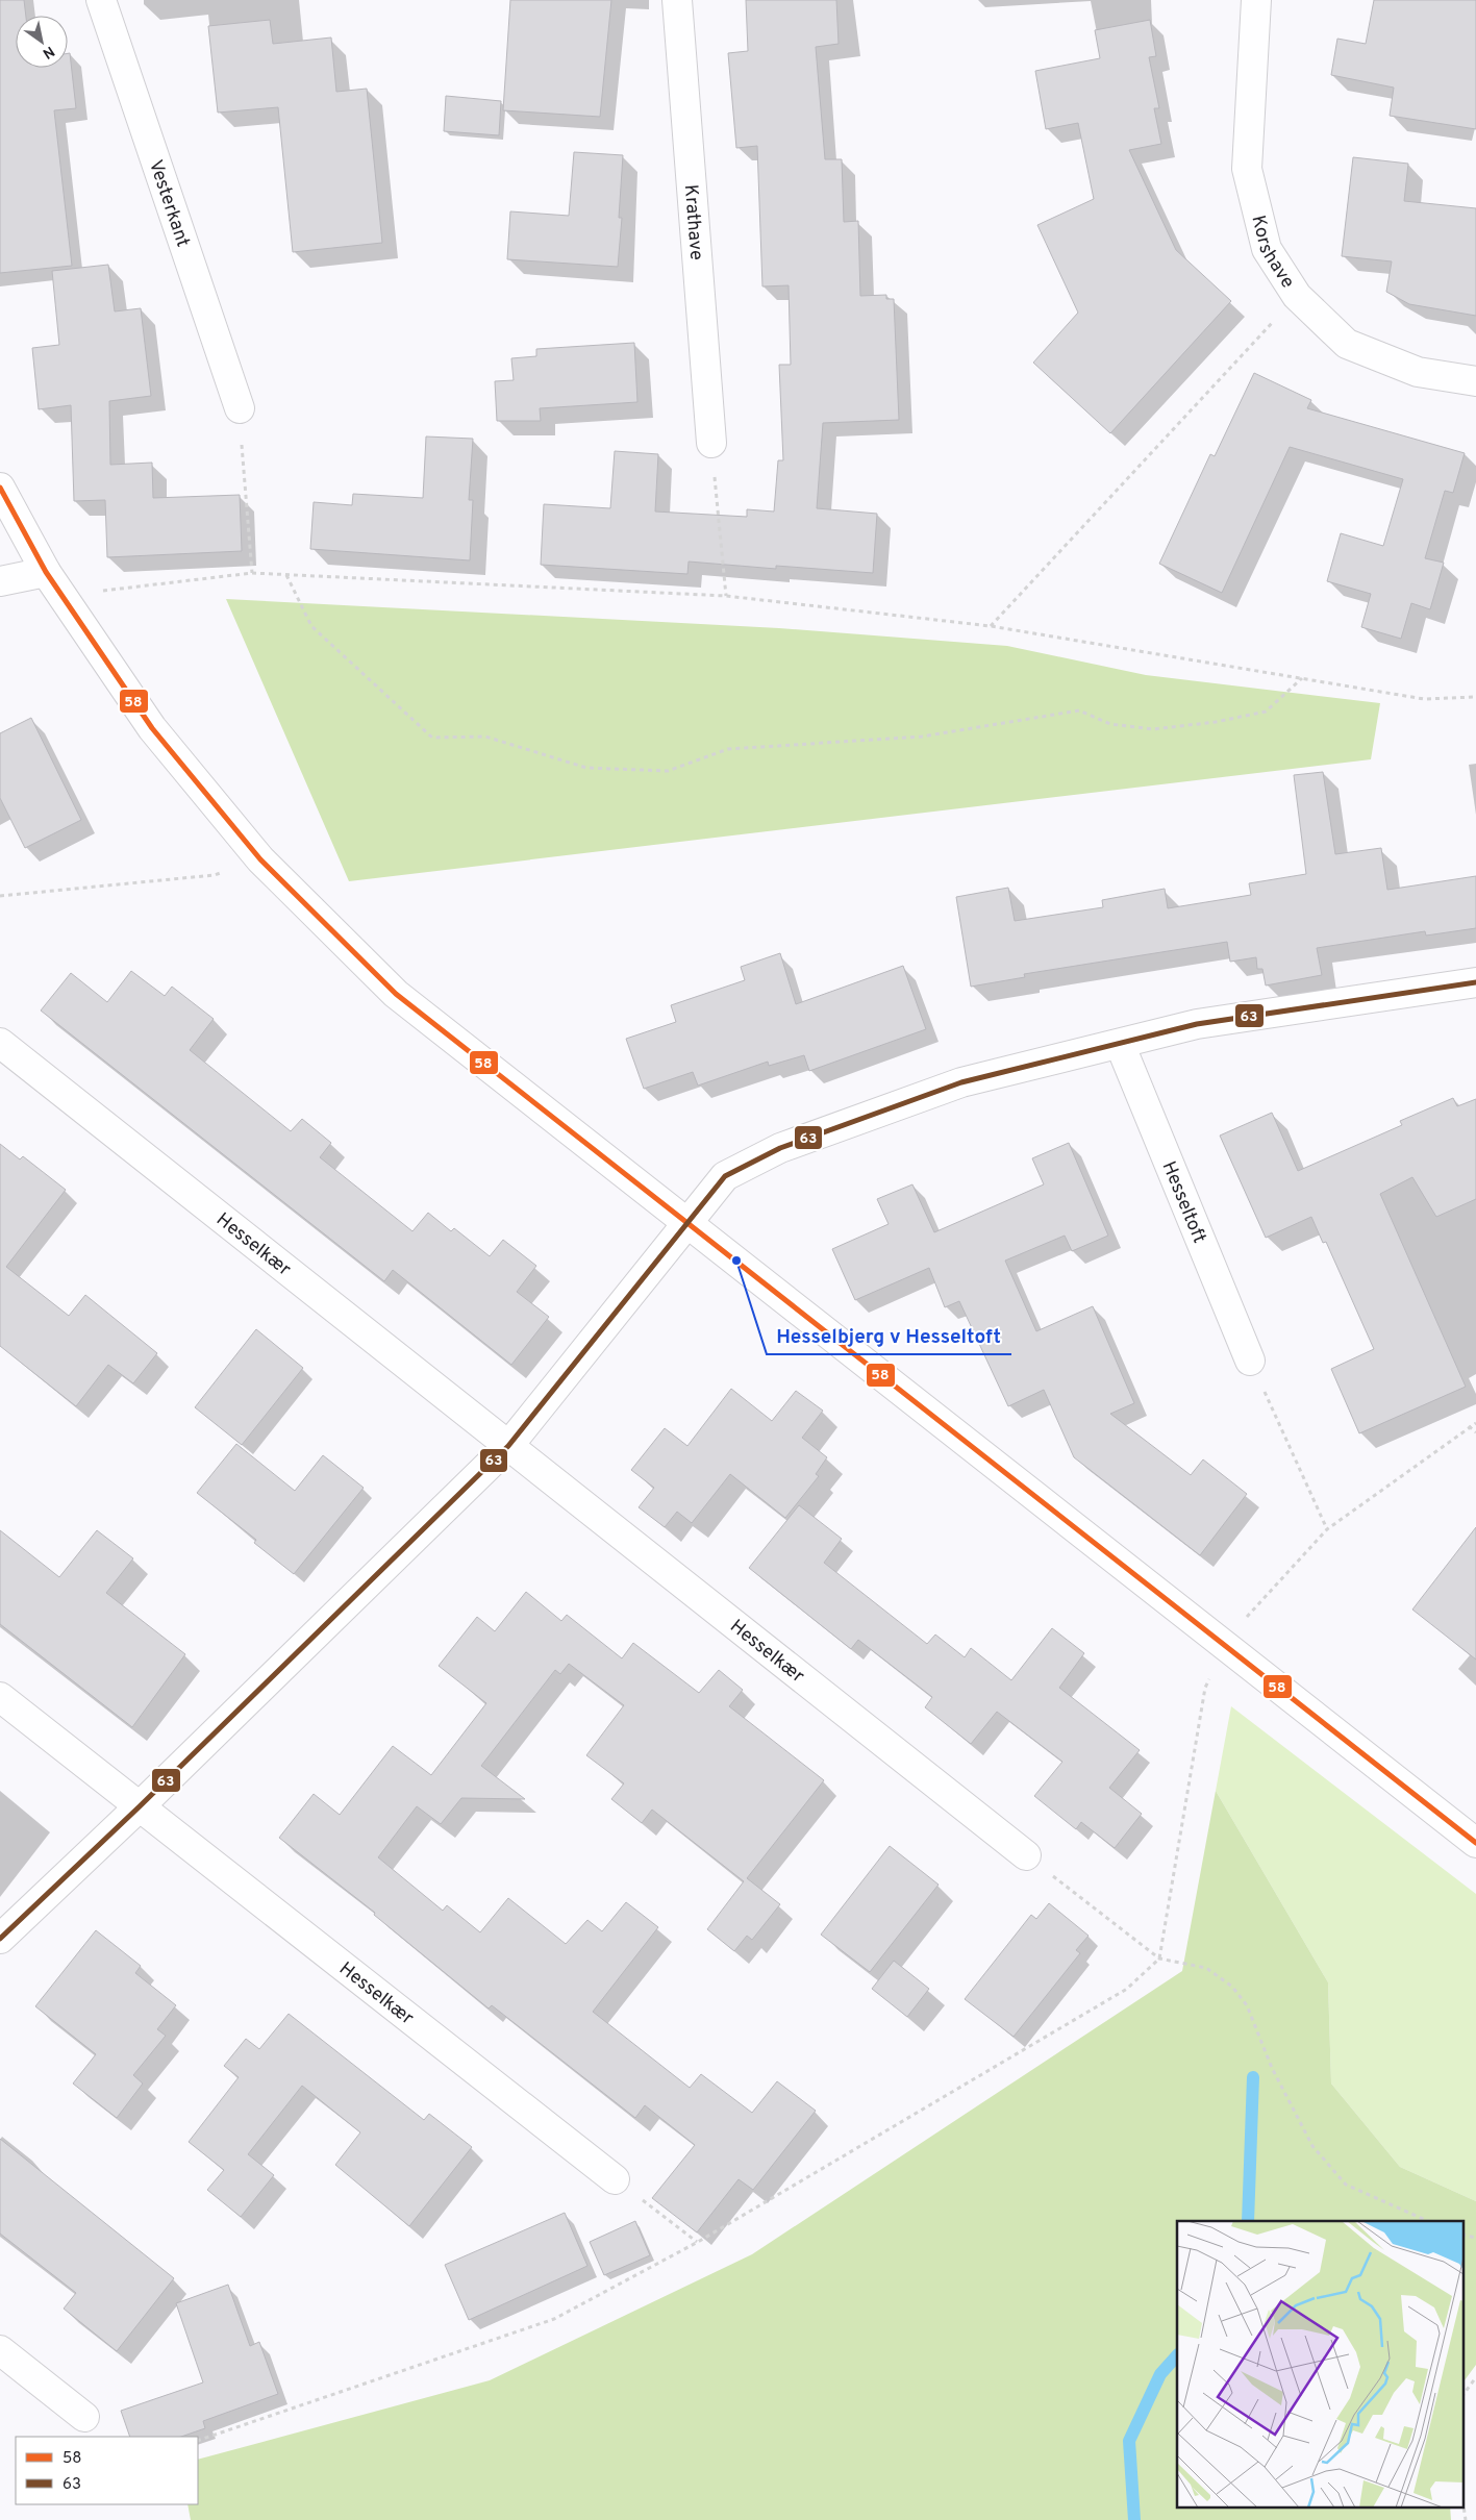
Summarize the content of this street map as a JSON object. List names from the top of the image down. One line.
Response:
{"streets":{"street":["Vesterkant","Krathave","Korshave","Hesseltoft","Hesselkær"]},"places":["Hesselbjerg v Hesseltoft"],"lines":["transit line 58","transit line 63"],"legend":["58","63"],"north":"bottom right"}
